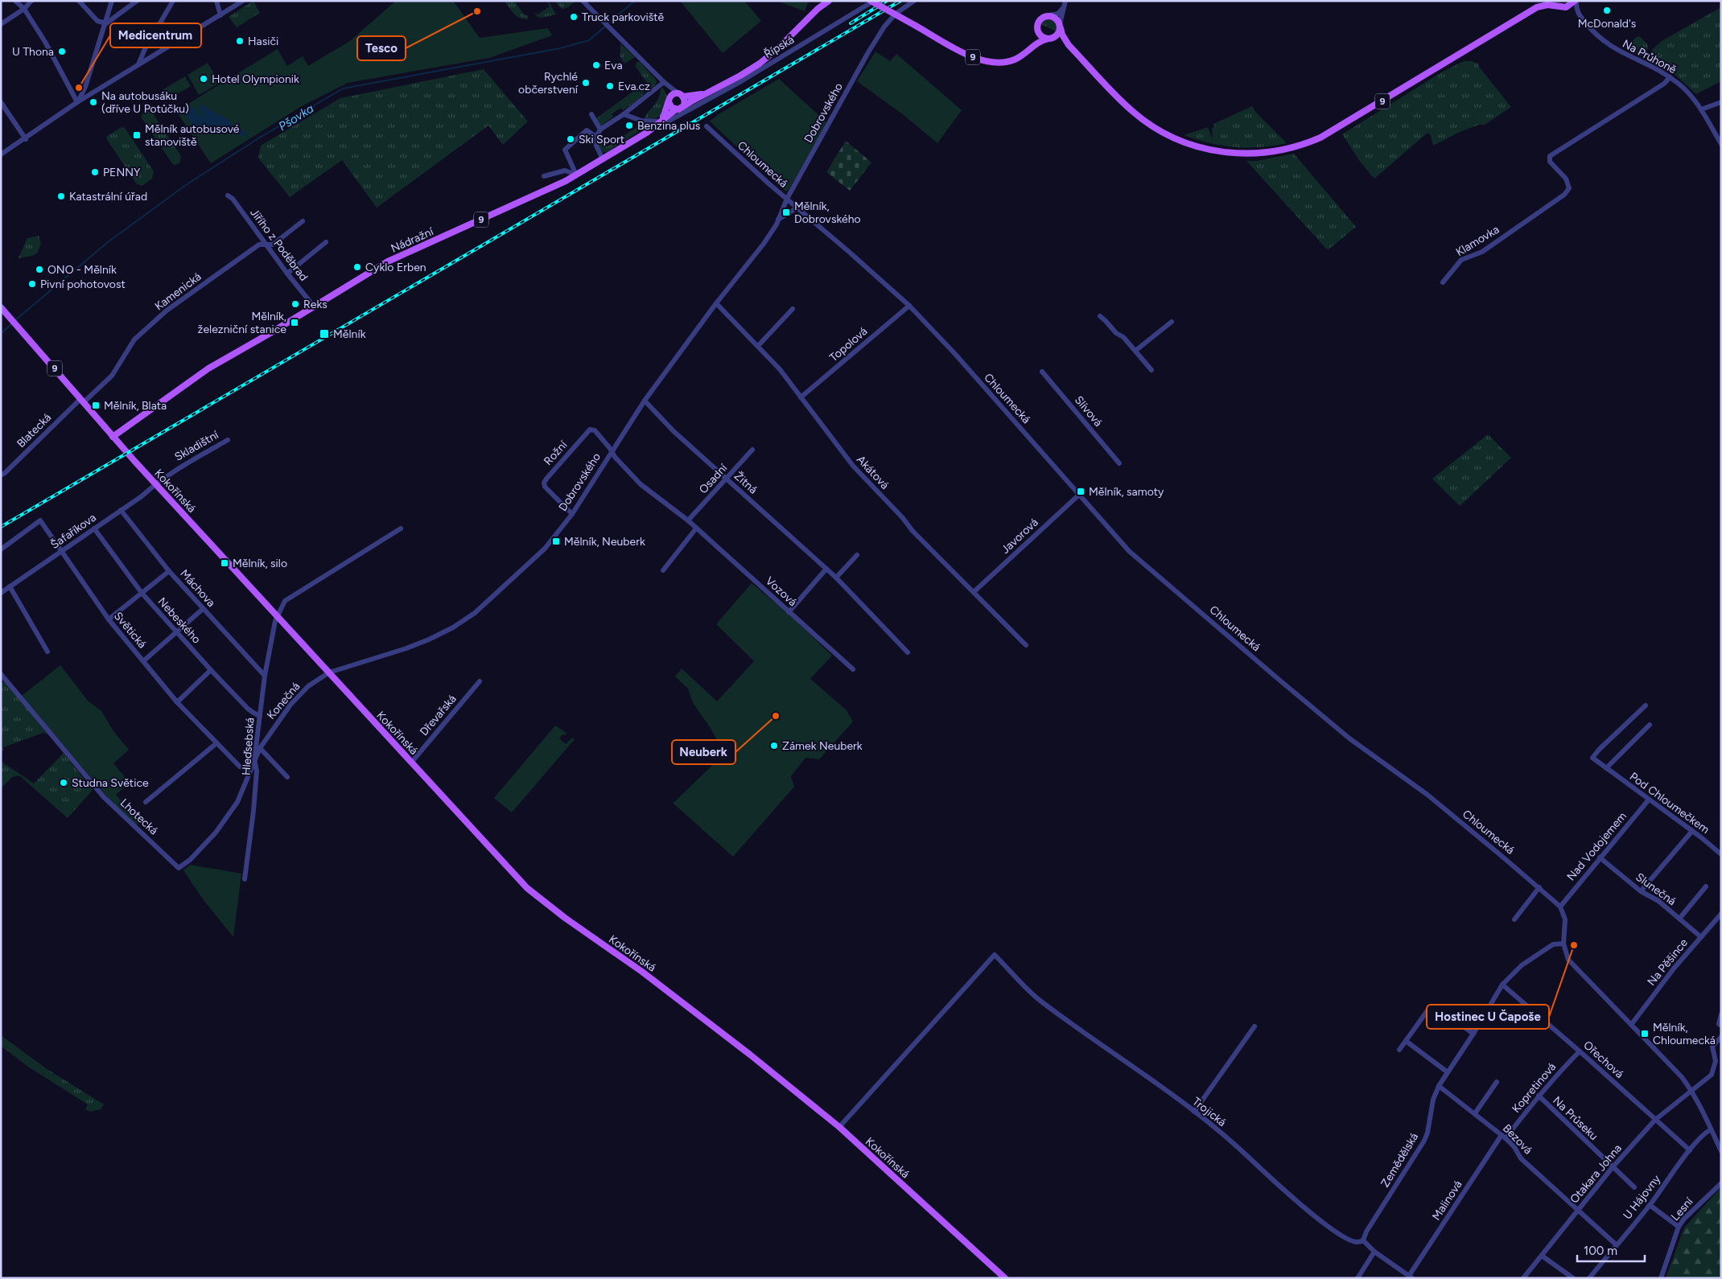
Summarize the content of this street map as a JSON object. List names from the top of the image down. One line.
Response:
{"streets":{"main road":["Řípská","9","Nádražní","Kokořínská"],"street":["Na Průhoně","Dobrovského","Chloumecká","Klamovka","Jiřího z Poděbrad","Kamenická","Topolová","Slívová","Blatecká","Skladištní","Rožní","Akátová","Osadní","Žitná","Šafaříkova","Javorová","Máchova","Vozová","Nebeského","Světická","Konečná","Dřevařská","Hleďsebská","Pod Chloumečkem","Lhotecká","Nad Vodojemem","Slunečná","Na Pěšince","Ořechová","Kopretinová","Trojická","Na Průseku","Bezová","Zemědělská","Otakara Johna","U Hájovny","Malinová","Lesní"]},"crossings":[["Řípská","9"],["Řípská","Nádražní"],["Na Průhoně","9"],["Na Průhoně","Klamovka"],["9","Nádražní"],["Dobrovského","Chloumecká"],["Dobrovského","Rožní"],["Dobrovského","Akátová"],["Dobrovského","Žitná"],["Dobrovského","Kokořínská"],["Dobrovského","Vozová"],["Dobrovského","Konečná"],["Chloumecká","Topolová"],["Chloumecká","Javorová"],["Chloumecká","Nad Vodojemem"],["Nádražní","Jiřího z Poděbrad"],["Nádražní","Kokořínská"],["Jiřího z Poděbrad","Kamenická"],["Kamenická","Blatecká"],["Kamenická","Kokořínská"],["Topolová","Akátová"],["Blatecká","Kokořínská"],["Skladištní","Kokořínská"],["Skladištní","Šafaříkova"],["Rožní","Vozová"],["Akátová","Javorová"],["Osadní","Žitná"],["Osadní","Vozová"],["Kokořínská","Šafaříkova"],["Kokořínská","Konečná"],["Kokořínská","Dřevařská"],["Kokořínská","Hleďsebská"],["Kokořínská","Trojická"],["Šafaříkova","Máchova"],["Šafaříkova","Nebeského"],["Šafaříkova","Světická"],["Máchova","Hleďsebská"],["Nebeského","Hleďsebská"],["Světická","Konečná"],["Světická","Hleďsebská"],["Světická","Lhotecká"],["Konečná","Hleďsebská"],["Konečná","Lhotecká"],["Hleďsebská","Lhotecká"],["Pod Chloumečkem","Nad Vodojemem"],["Nad Vodojemem","Slunečná"],["Slunečná","Na Pěšince"],["Ořechová","Kopretinová"],["Ořechová","Zemědělská"],["Ořechová","Otakara Johna"],["Ořechová","U Hájovny"],["Kopretinová","Na Průseku"],["Kopretinová","Bezová"],["Kopretinová","Malinová"],["Trojická","Zemědělská"],["Na Průseku","Otakara Johna"],["Bezová","Zemědělská"],["Bezová","Otakara Johna"],["Bezová","U Hájovny"],["Bezová","Malinová"]],"water":["Pšovka"],"places":{"other":["McDonald's","Tesco","Truck parkoviště","Hasiči","U Thona","Eva","Hotel Olympionik","Rychlé občerstvení","Eva.cz","Medicentrum","Na autobusáku (dříve U Potůčku)","Benzina plus","Ski Sport","PENNY","Katastrální úřad","Cyklo Erben","ONO - Mělník","Pivní pohotovost","Reks","Neuberk","Zámek Neuberk","Studna Světice","Hostinec U Čapoše"],"transit":["Mělník autobusové stanoviště","Mělník, Dobrovského","Mělník, železniční stanice","Mělník","Mělník, Blata","Mělník, samoty","Mělník, Neuberk","Mělník, silo","Mělník, Chloumecká"]},"scale_bar":"100 m"}
